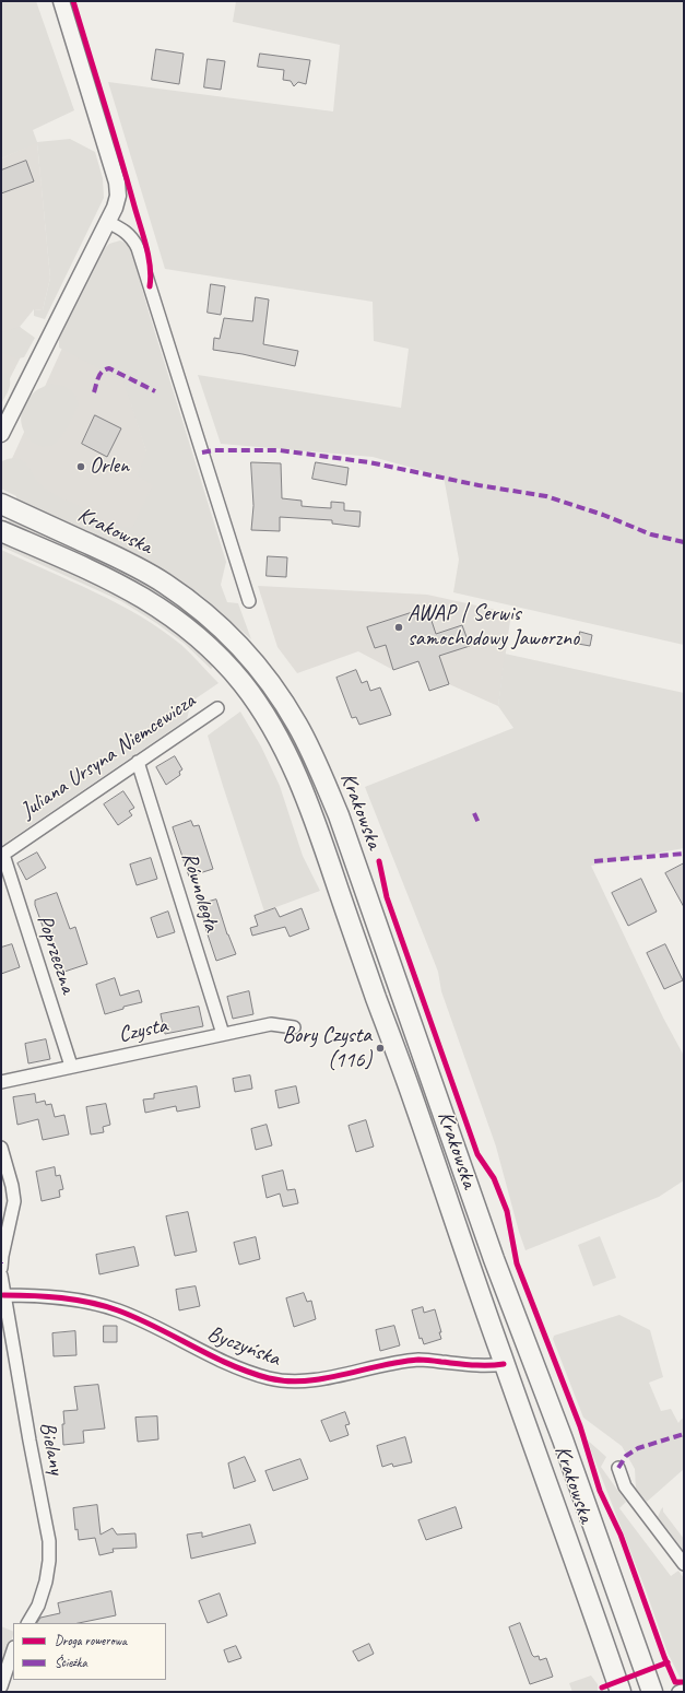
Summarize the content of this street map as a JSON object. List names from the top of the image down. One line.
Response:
{"streets":{"main road":["Krakowska"],"street":["Juliana Ursyna Niemcewicza","Równoległa","Poprzeczna","Czysta","Byczyńska","Bielany"]},"crossings":[["Krakowska","Byczyńska"],["Juliana Ursyna Niemcewicza","Równoległa"],["Juliana Ursyna Niemcewicza","Poprzeczna"],["Równoległa","Czysta"],["Poprzeczna","Czysta"],["Byczyńska","Bielany"]],"places":["Orlen","AWAP | Serwis samochodowy Jaworzno","Bory Czysta (116)"],"legend":["Droga rowerowa","Ścieżka"]}
